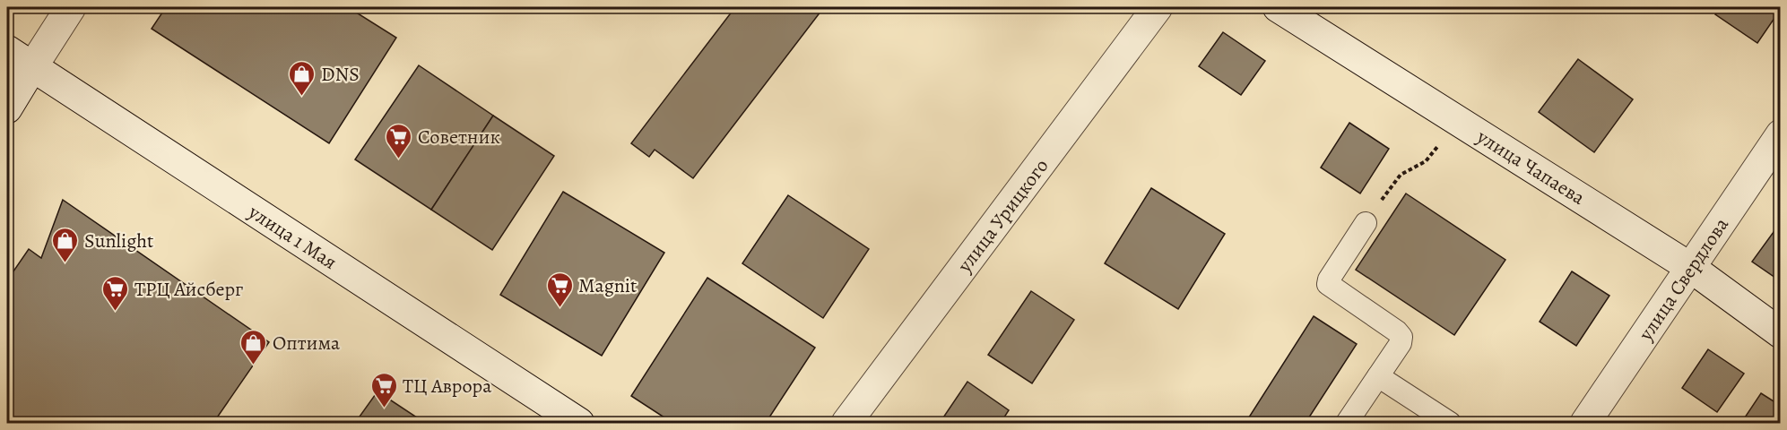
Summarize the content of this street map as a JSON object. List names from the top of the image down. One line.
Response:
{"streets":{"main road":["улица Чапаева","улица Урицкого","улица 1 Мая","улица Свердлова"]},"crossings":[["улица Чапаева","улица Свердлова"]],"places":{"shop":["DNS","Sunlight","Оптима"],"supermarket":["Советник","Magnit","ТРЦ Айсберг","ТЦ Аврора"]}}
